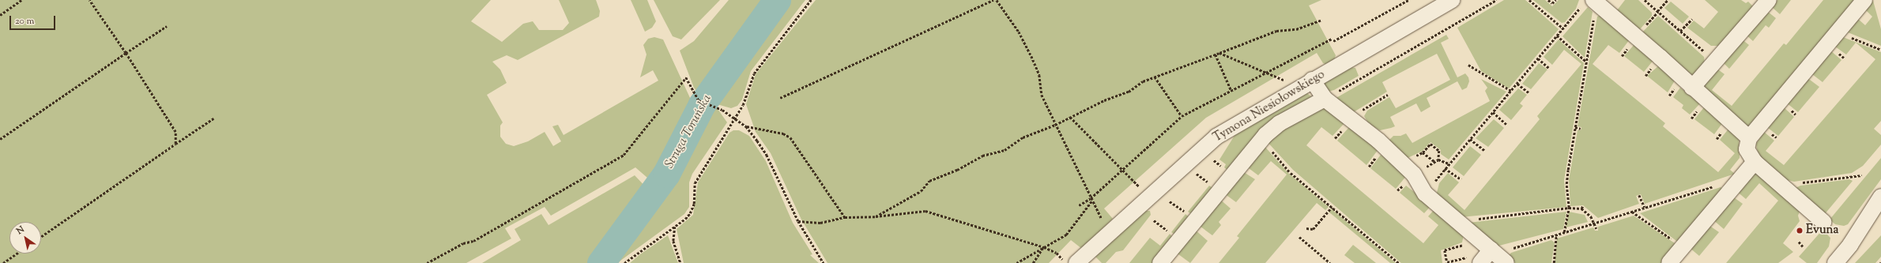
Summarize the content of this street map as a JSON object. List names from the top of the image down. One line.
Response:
{"streets":{"street":["Tymona Niesiołowskiego"]},"water":["Struga Toruńska"],"places":["Evuna"],"scale_bar":"20 m","north":"top left"}
